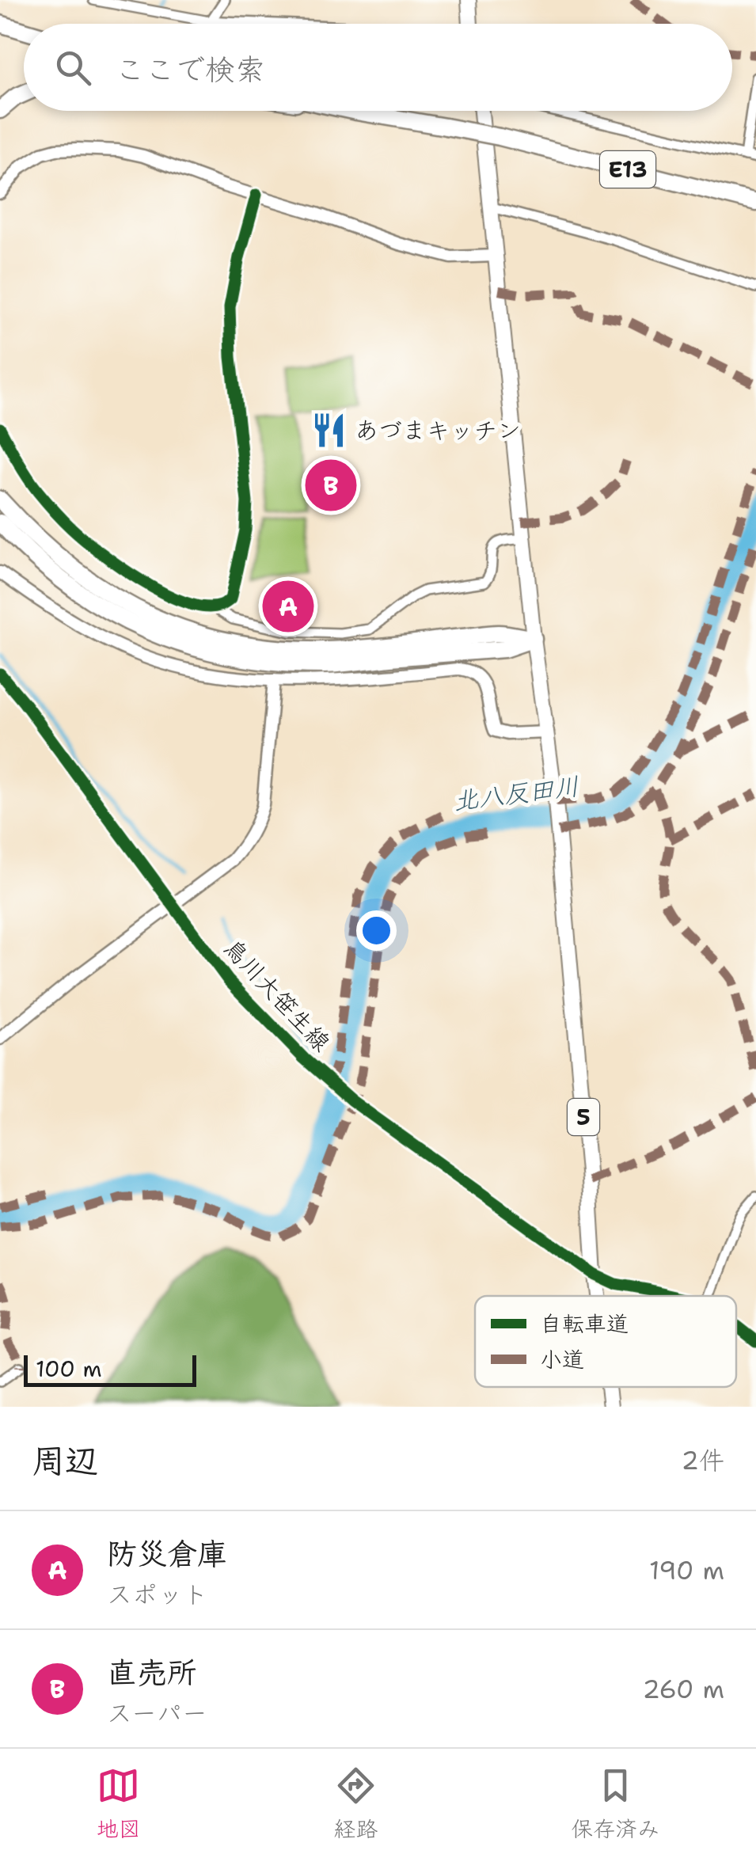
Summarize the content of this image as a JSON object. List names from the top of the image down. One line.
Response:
{"streets":{"highway":["E13"],"main road":["5"],"street":["鳥川大笹生線"]},"crossings":[["鳥川大笹生線","5"]],"water":["北八反田川"],"places":{"restaurant":["あづまキッチン"]},"legend":["自転車道","小道"],"scale_bar":"100 m","page":{"search":"ここで検索","pins":["B","A"],"scale":"100 m","heading":["周辺","2件"],"list":[{"mark":"A","name":"防災倉庫","note":"スポット","value":"190 m"},{"mark":"B","name":"直売所","note":"スーパー","value":"260 m"}],"nav":["地図","経路","保存済み"]}}
